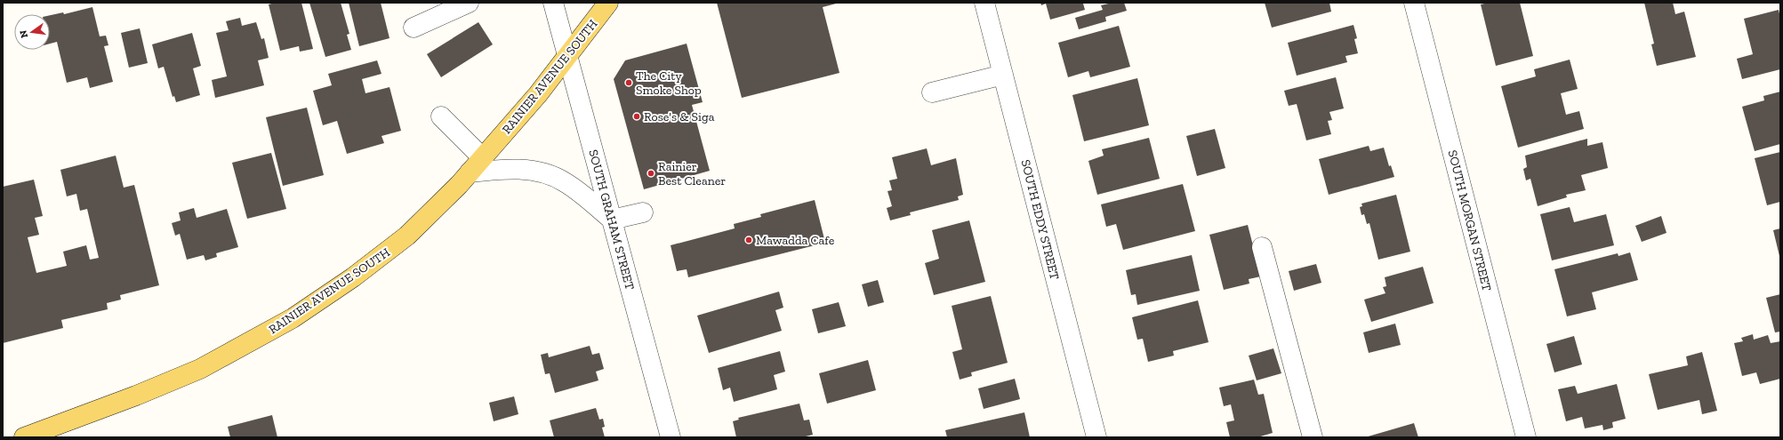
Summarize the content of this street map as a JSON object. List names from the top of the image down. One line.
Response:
{"streets":{"main road":["RAINIER AVENUE SOUTH"],"street":["SOUTH GRAHAM STREET","SOUTH EDDY STREET","SOUTH MORGAN STREET"]},"crossings":[["RAINIER AVENUE SOUTH","SOUTH GRAHAM STREET"]],"places":["The City Smoke Shop","Rose's & Siga","Rainier Best Cleaner","Mawadda Cafe"],"north":"left"}
